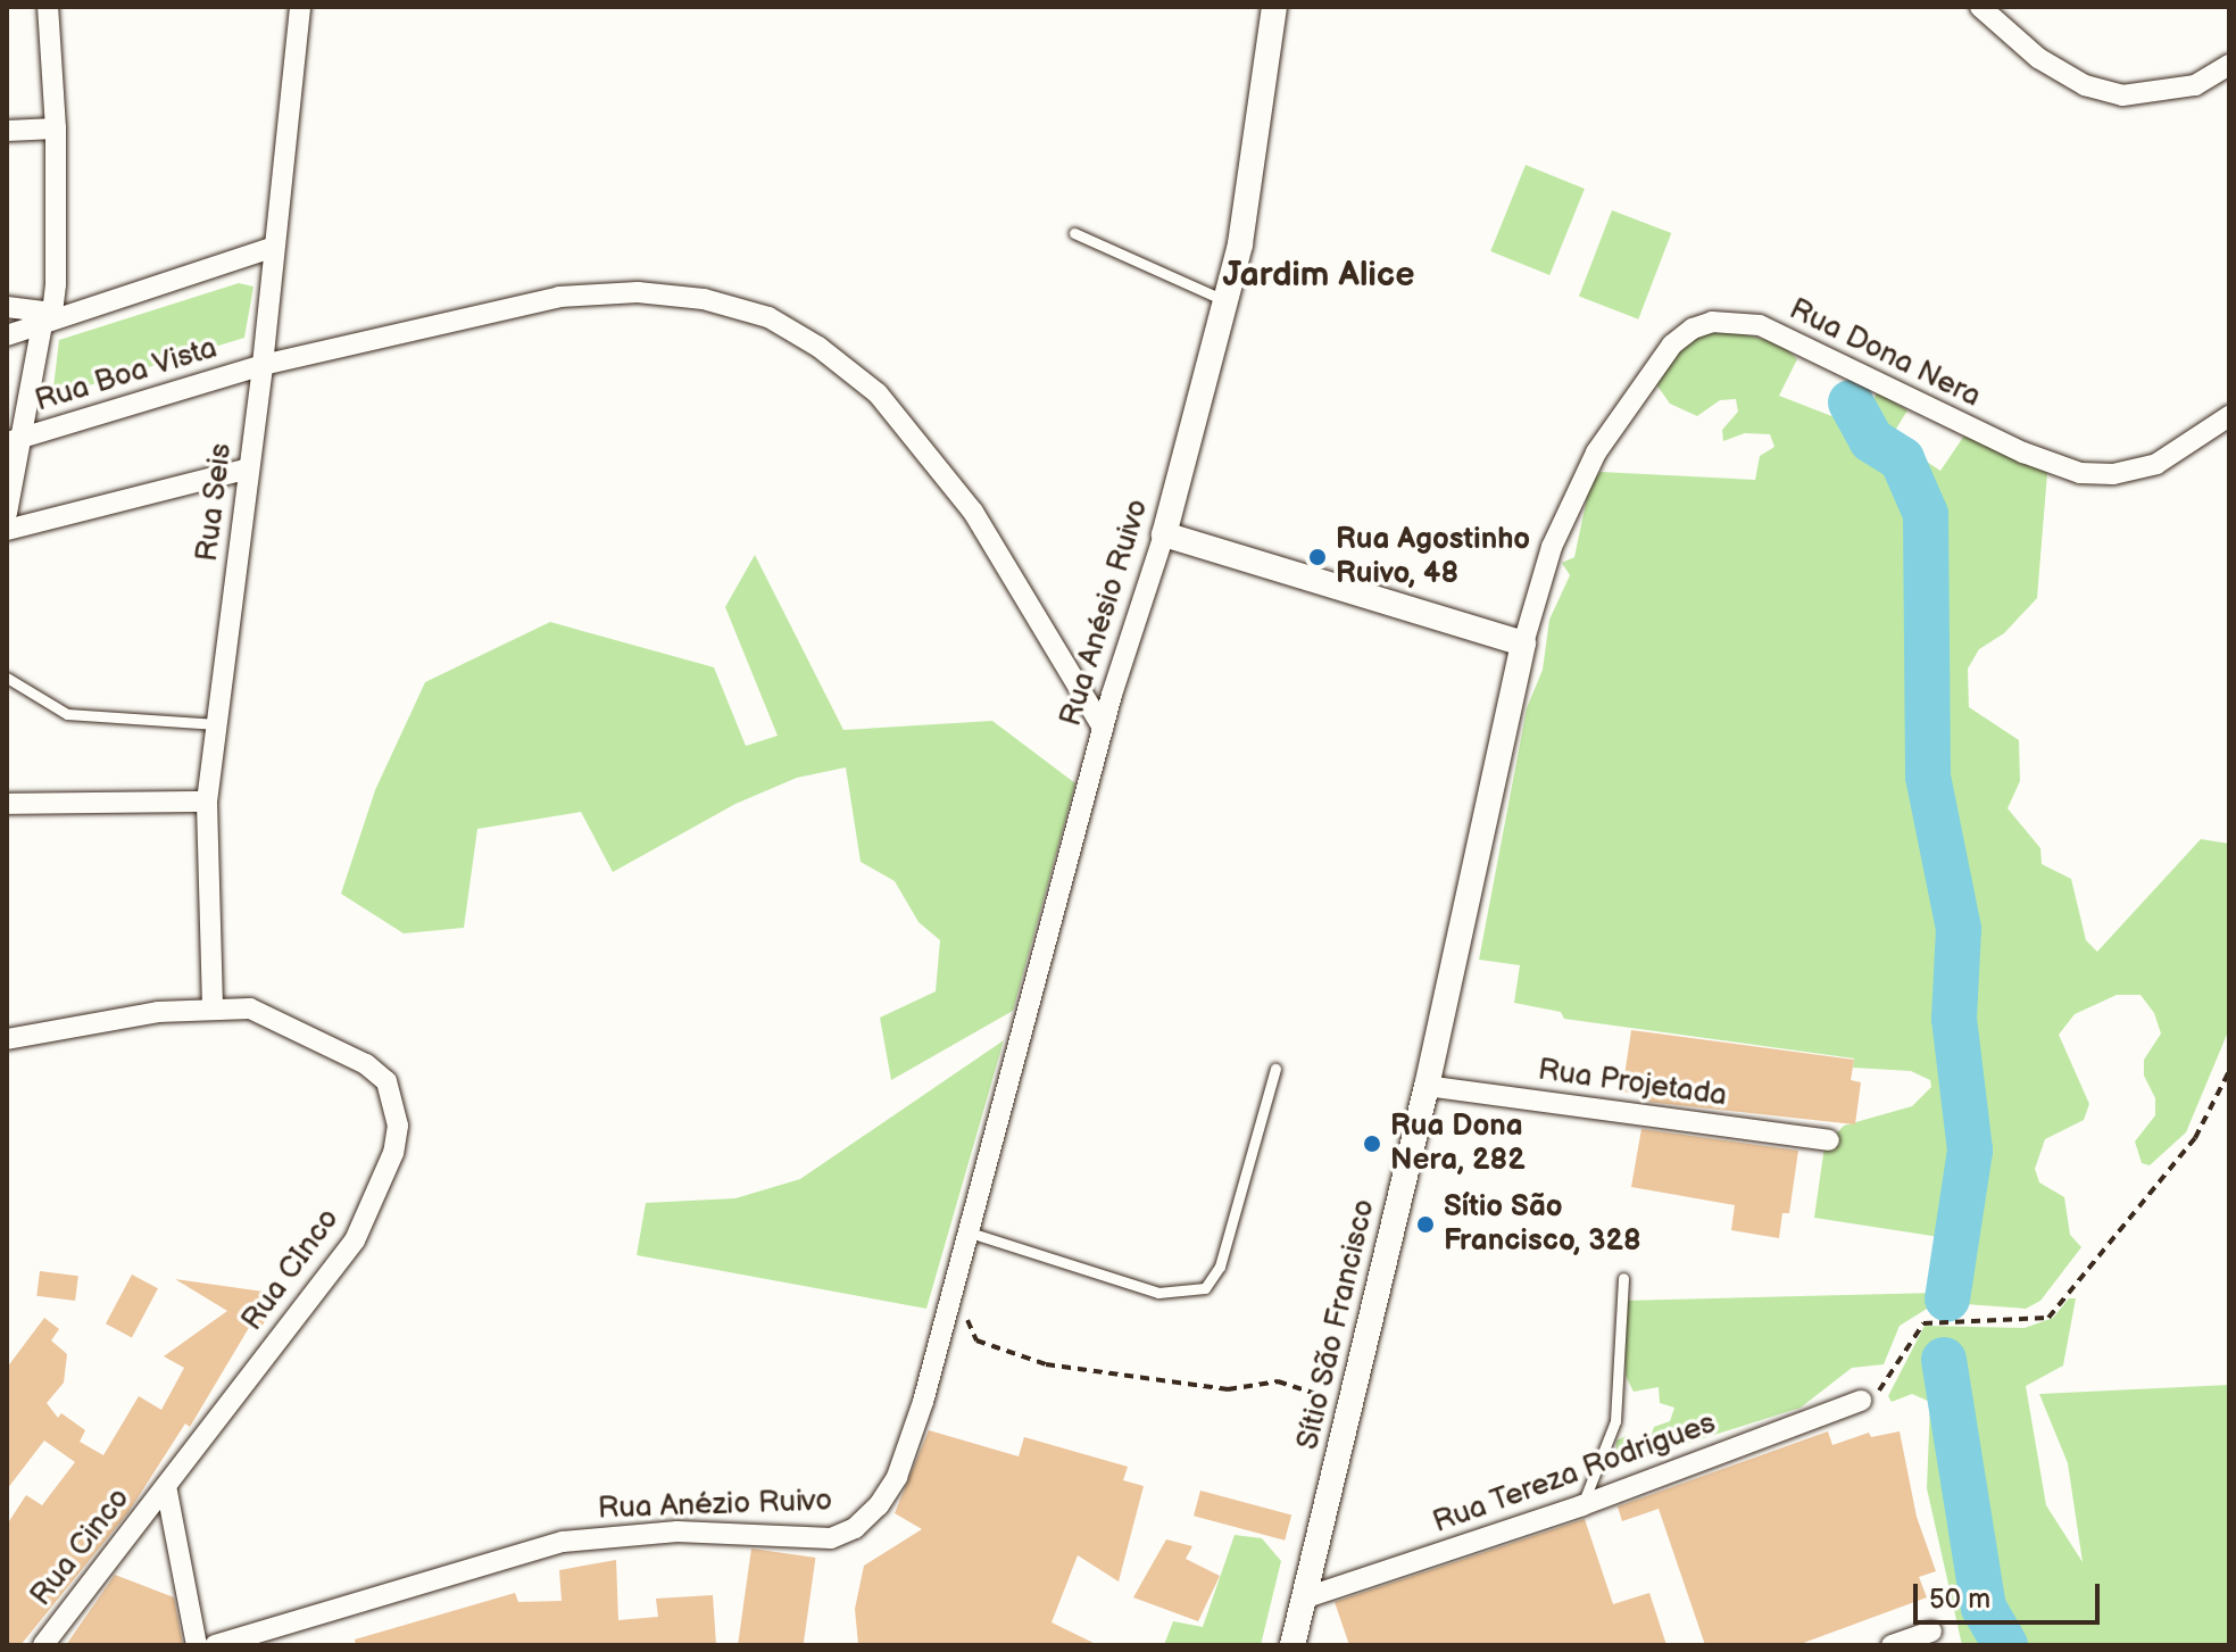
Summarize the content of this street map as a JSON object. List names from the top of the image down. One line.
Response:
{"streets":{"street":["Rua Dona Nera","Rua Boa Vista","Rua Seis","Rua Anésio Ruivo","Rua Projetada","Rua CInco","Sítio São Francisco","Rua Tereza Rodrigues","Rua Anézio Ruivo","Rua Cinco"]},"crossings":[["Rua Dona Nera","Sítio São Francisco"],["Rua Boa Vista","Rua Seis"],["Rua Boa Vista","Rua Anésio Ruivo"],["Rua Seis","Rua CInco"],["Rua Anésio Ruivo","Rua Anézio Ruivo"],["Rua Projetada","Sítio São Francisco"],["Rua CInco","Rua Cinco"],["Sítio São Francisco","Rua Tereza Rodrigues"]],"districts":["Jardim Alice"],"places":["Rua Agostinho Ruivo, 48","Rua Dona Nera, 282","Sítio São Francisco, 328"],"scale_bar":"50 m"}
